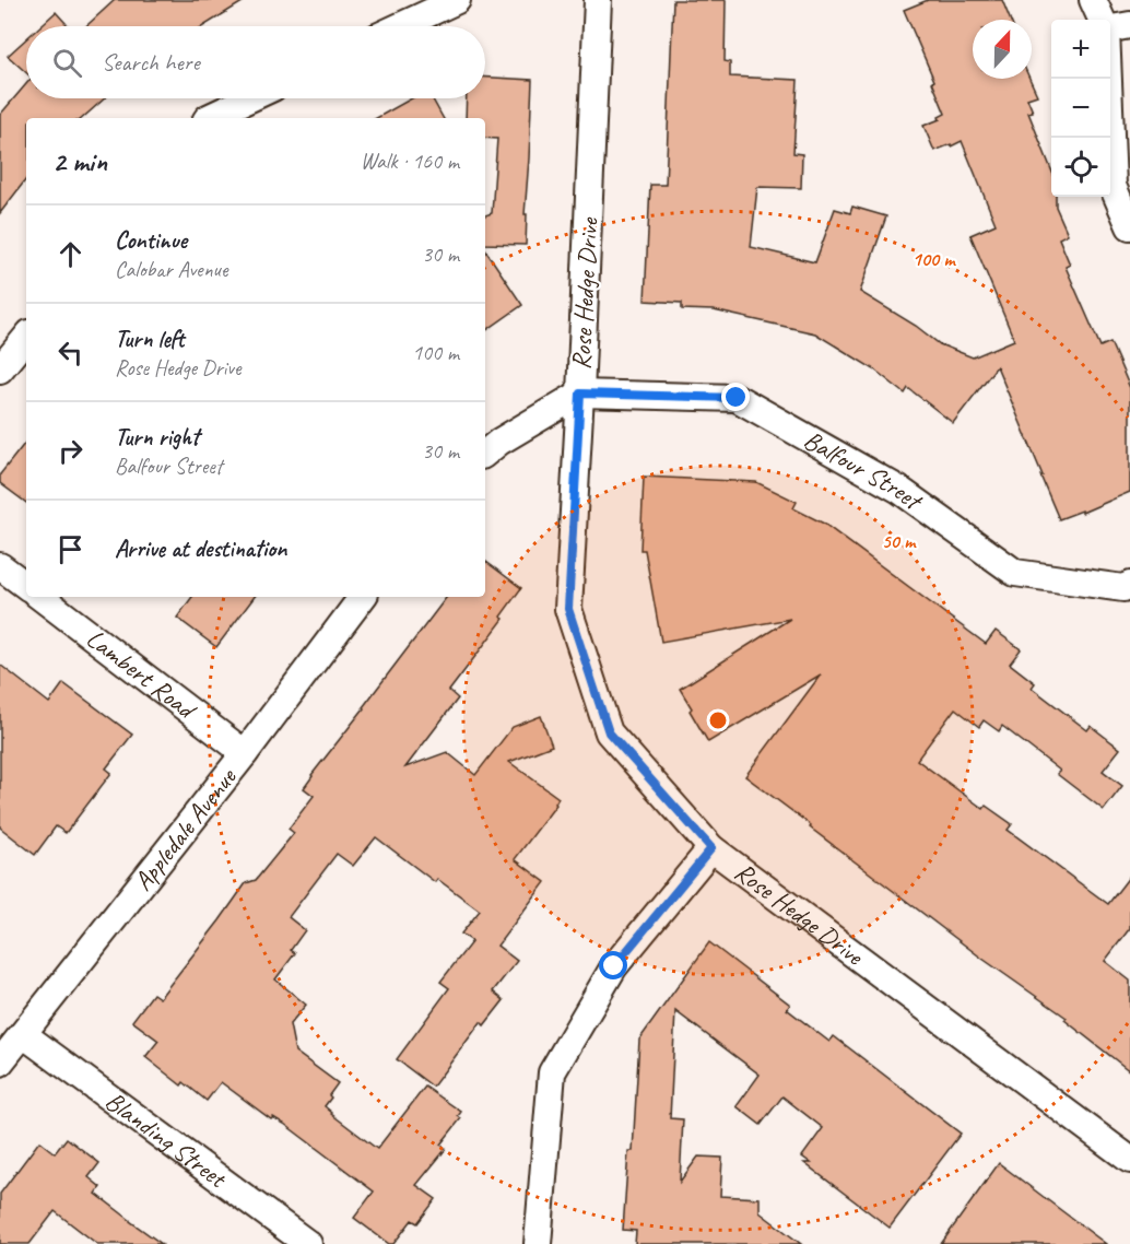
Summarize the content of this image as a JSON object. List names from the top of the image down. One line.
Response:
{"streets":{"street":["Rose Hedge Drive","Balfour Street","Lambert Road","Appledale Avenue","Blanding Street"]},"crossings":[["Rose Hedge Drive","Balfour Street"],["Lambert Road","Appledale Avenue"],["Appledale Avenue","Blanding Street"]],"north":"top","page":{"map_buttons":["+","−"],"search":"Search here","heading":["2 min","Walk · 160 m"],"list":[["Continue","Calobar Avenue","30 m"],["Turn left","Rose Hedge Drive","100 m"],["Turn right","Balfour Street","30 m"],"Arrive at destination"]},"rings":["100 m","50 m"]}
